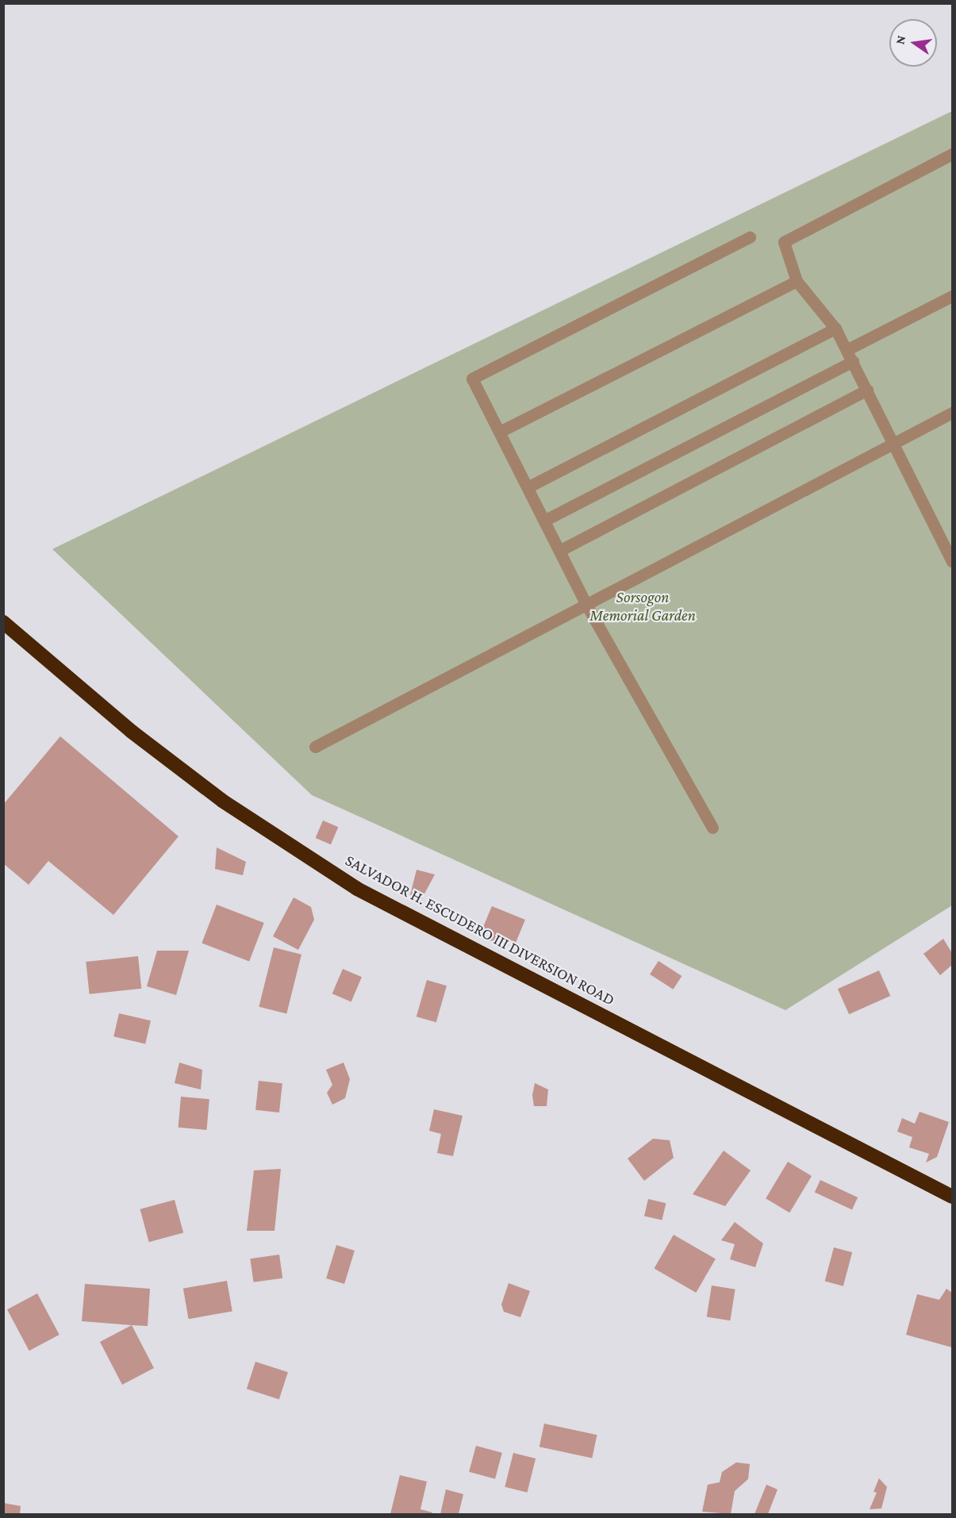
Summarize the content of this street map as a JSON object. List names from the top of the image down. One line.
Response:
{"streets":{"highway":["SALVADOR H. ESCUDERO III DIVERSION ROAD"]},"parks":["Sorsogon Memorial Garden"],"north":"left"}
